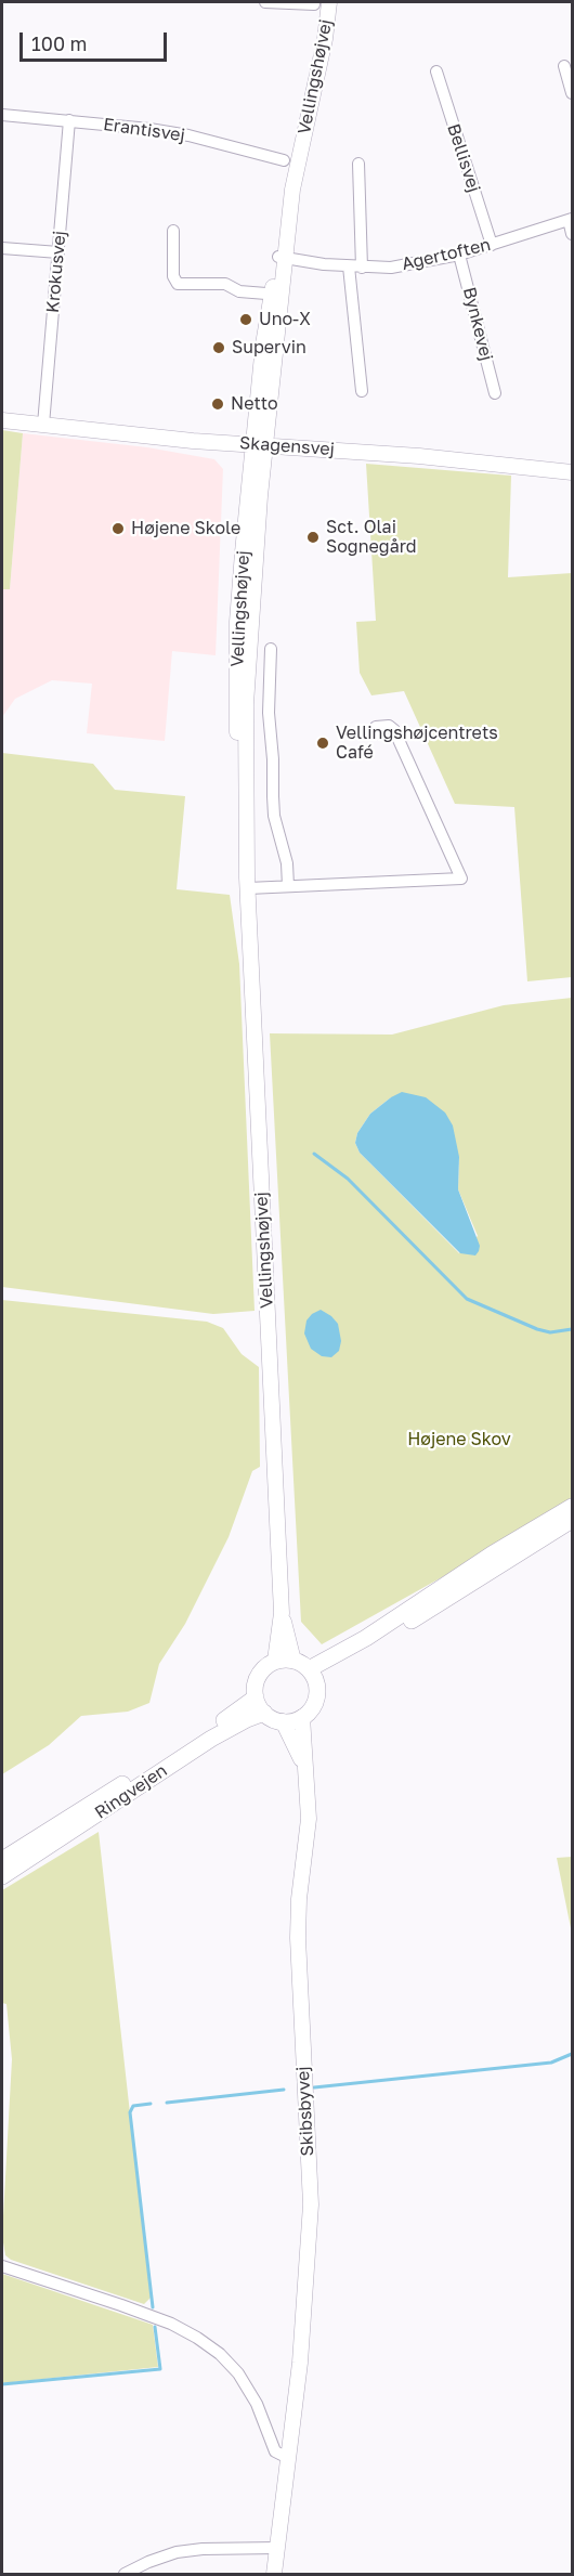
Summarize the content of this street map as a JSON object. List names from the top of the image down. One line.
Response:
{"streets":{"main road":["Ringvejen"],"street":["Vellingshøjvej","Erantisvej","Bellisvej","Agertoften","Krokusvej","Bynkevej","Skagensvej","Skibsbyvej"]},"crossings":[["Vellingshøjvej","Agertoften"],["Vellingshøjvej","Skagensvej"],["Vellingshøjvej","Ringvejen"],["Vellingshøjvej","Skibsbyvej"],["Erantisvej","Krokusvej"],["Bellisvej","Agertoften"],["Agertoften","Bynkevej"],["Krokusvej","Skagensvej"],["Ringvejen","Skibsbyvej"]],"parks":["Højene Skov"],"places":["Uno-X","Supervin","Netto","Højene Skole","Sct. Olai Sognegård","Vellingshøjcentrets Café"],"scale_bar":"100 m"}
